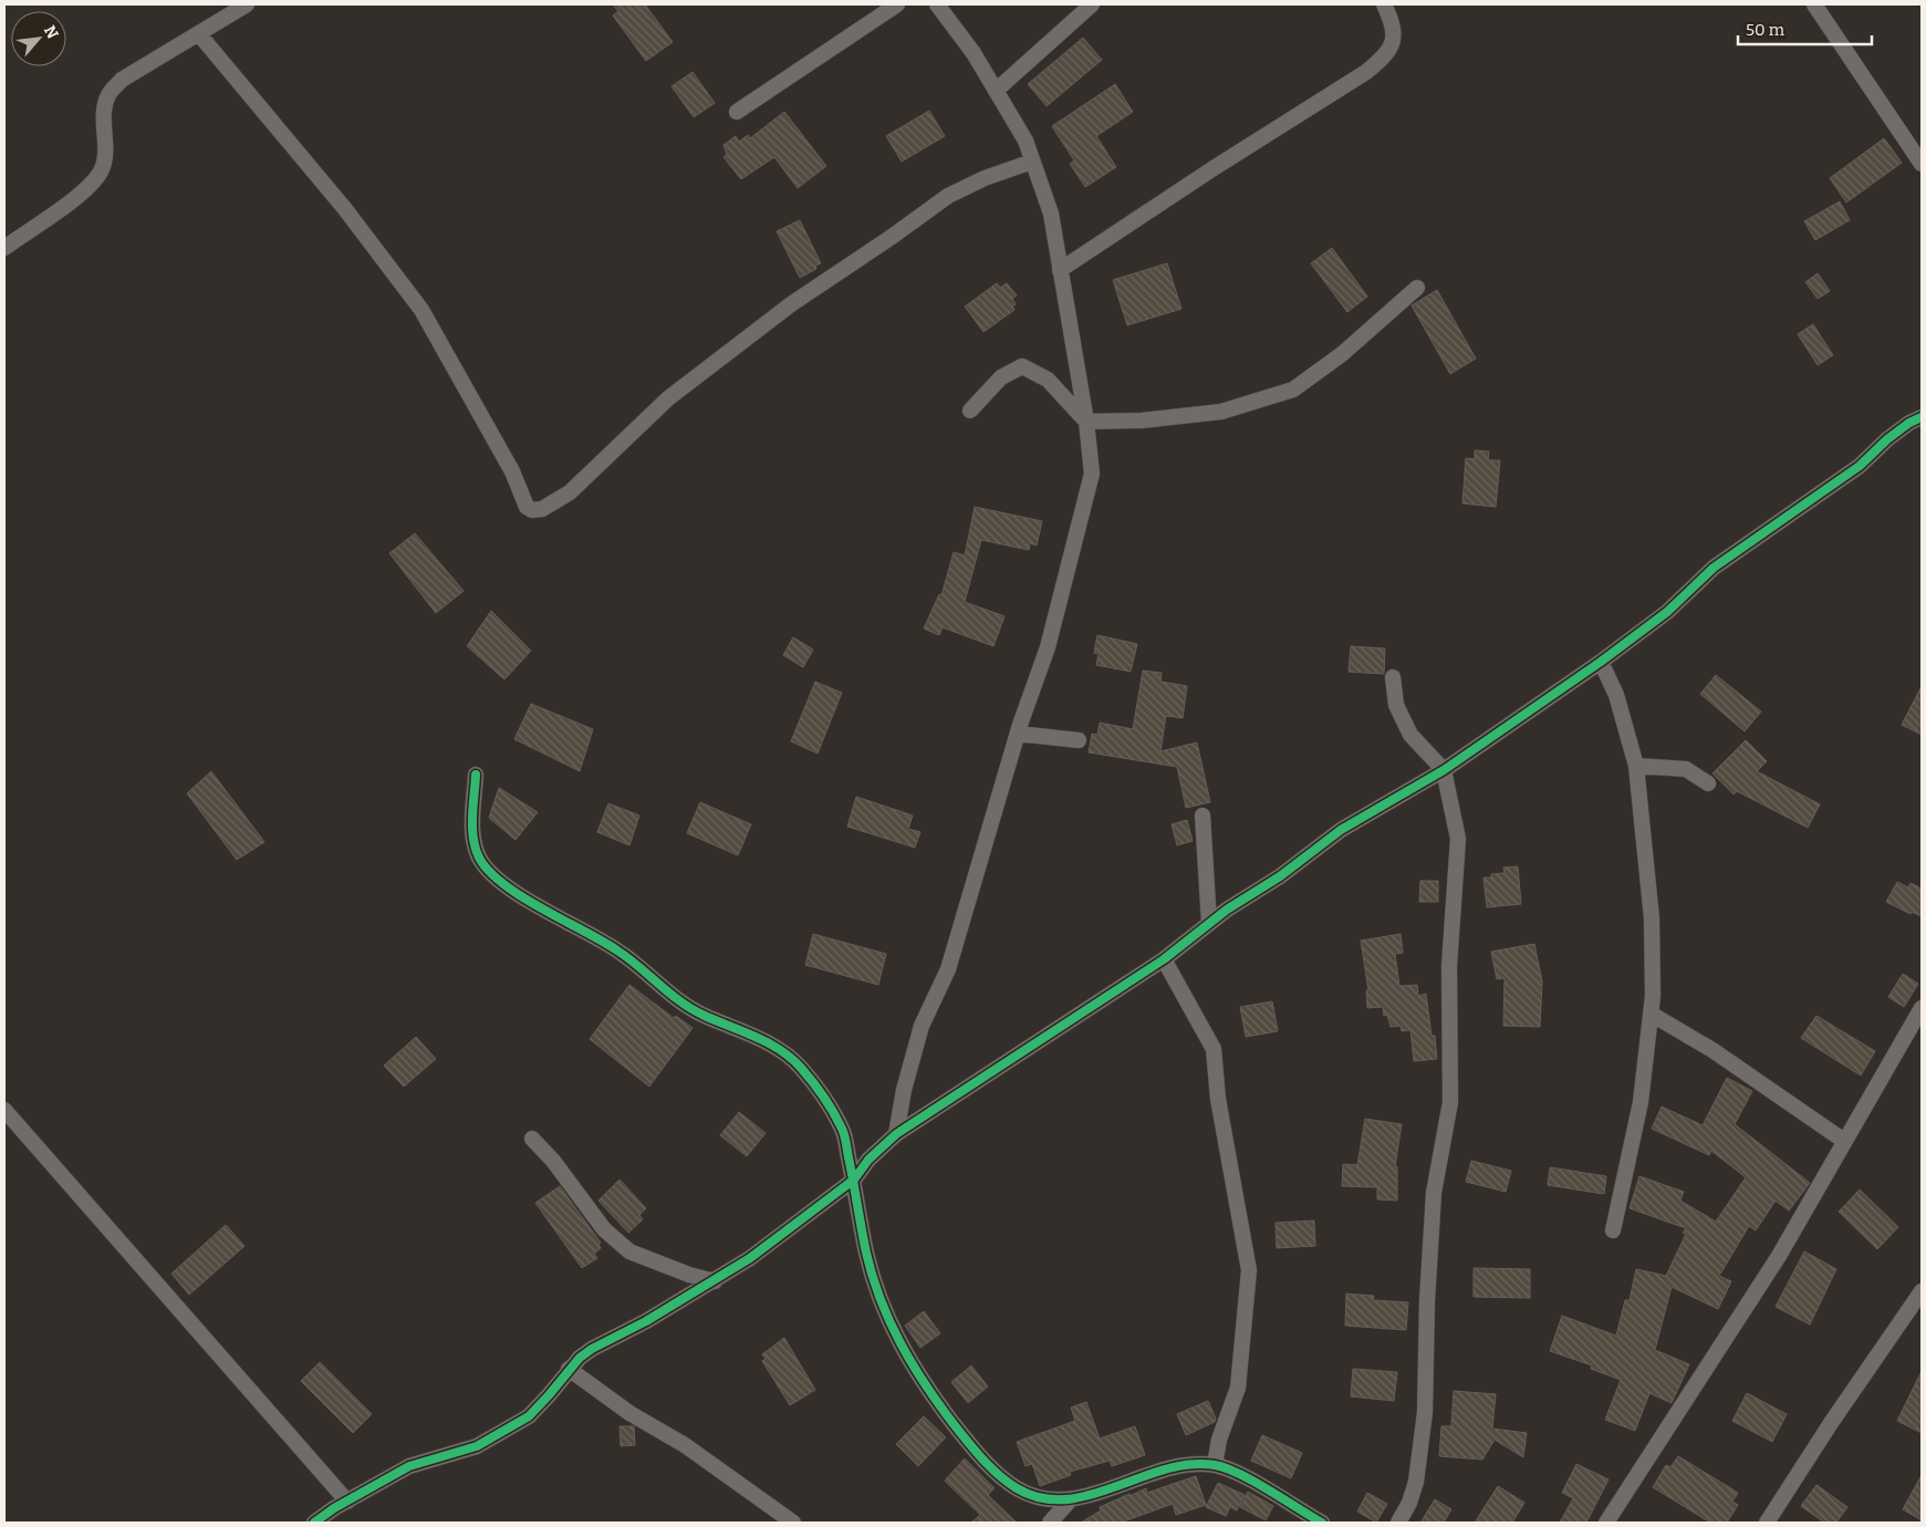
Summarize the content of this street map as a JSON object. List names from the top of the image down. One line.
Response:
{"scale_bar":"50 m","north":"top right"}
